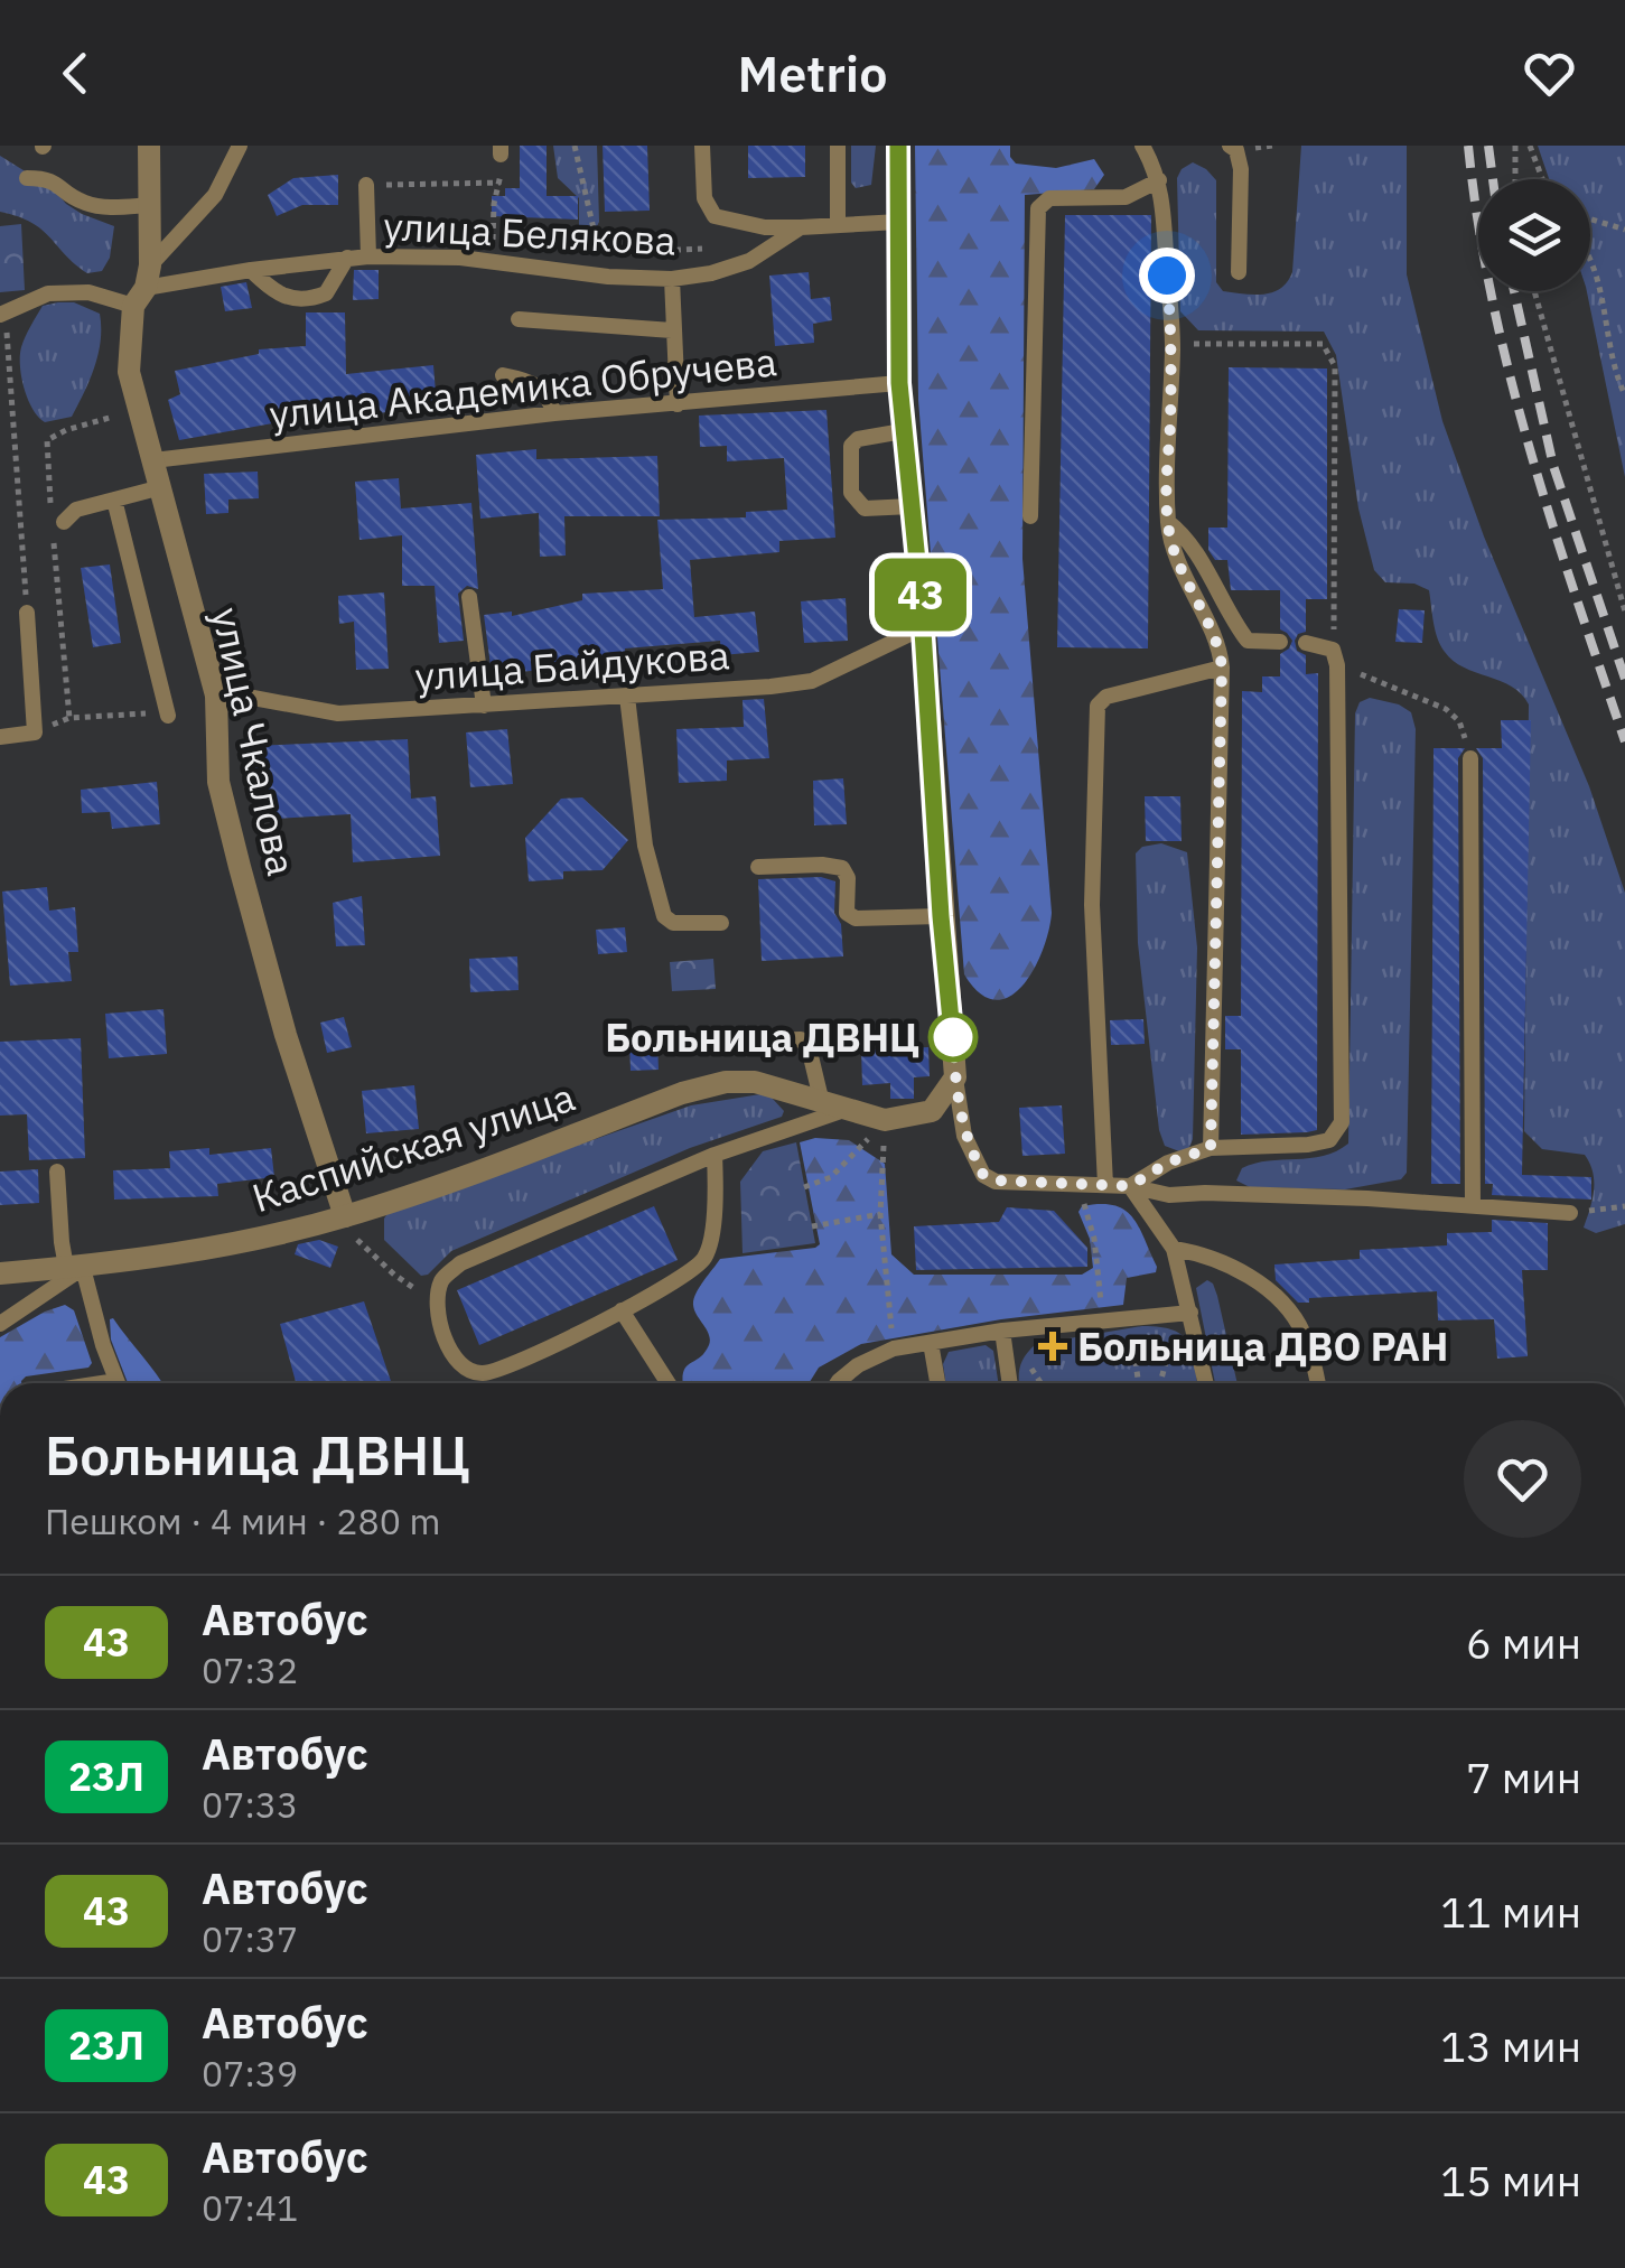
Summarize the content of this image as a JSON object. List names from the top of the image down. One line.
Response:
{"streets":{"street":["улица Чкалова","Каспийская улица"],"lane":["улица Белякова","улица Академика Обручева","улица Байдукова"]},"crossings":[["улица Белякова","улица Чкалова"],["улица Академика Обручева","улица Чкалова"],["улица Байдукова","улица Чкалова"],["улица Чкалова","Каспийская улица"]],"places":{"other":["Больница ДВНЦ"],"health":["Больница ДВО РАН"]},"lines":["bus line 43"],"page":{"header":"Metrio","on_map":"43","heading":["Больница ДВНЦ","Пешком · 4 мин · 280 m"],"list":[{"mark":"43","name":"Автобус","note":"07:32","value":"6 мин"},{"mark":"23Л","name":"Автобус","note":"07:33","value":"7 мин"},{"mark":"43","name":"Автобус","note":"07:37","value":"11 мин"},{"mark":"23Л","name":"Автобус","note":"07:39","value":"13 мин"},{"mark":"43","name":"Автобус","note":"07:41","value":"15 мин"}]}}
